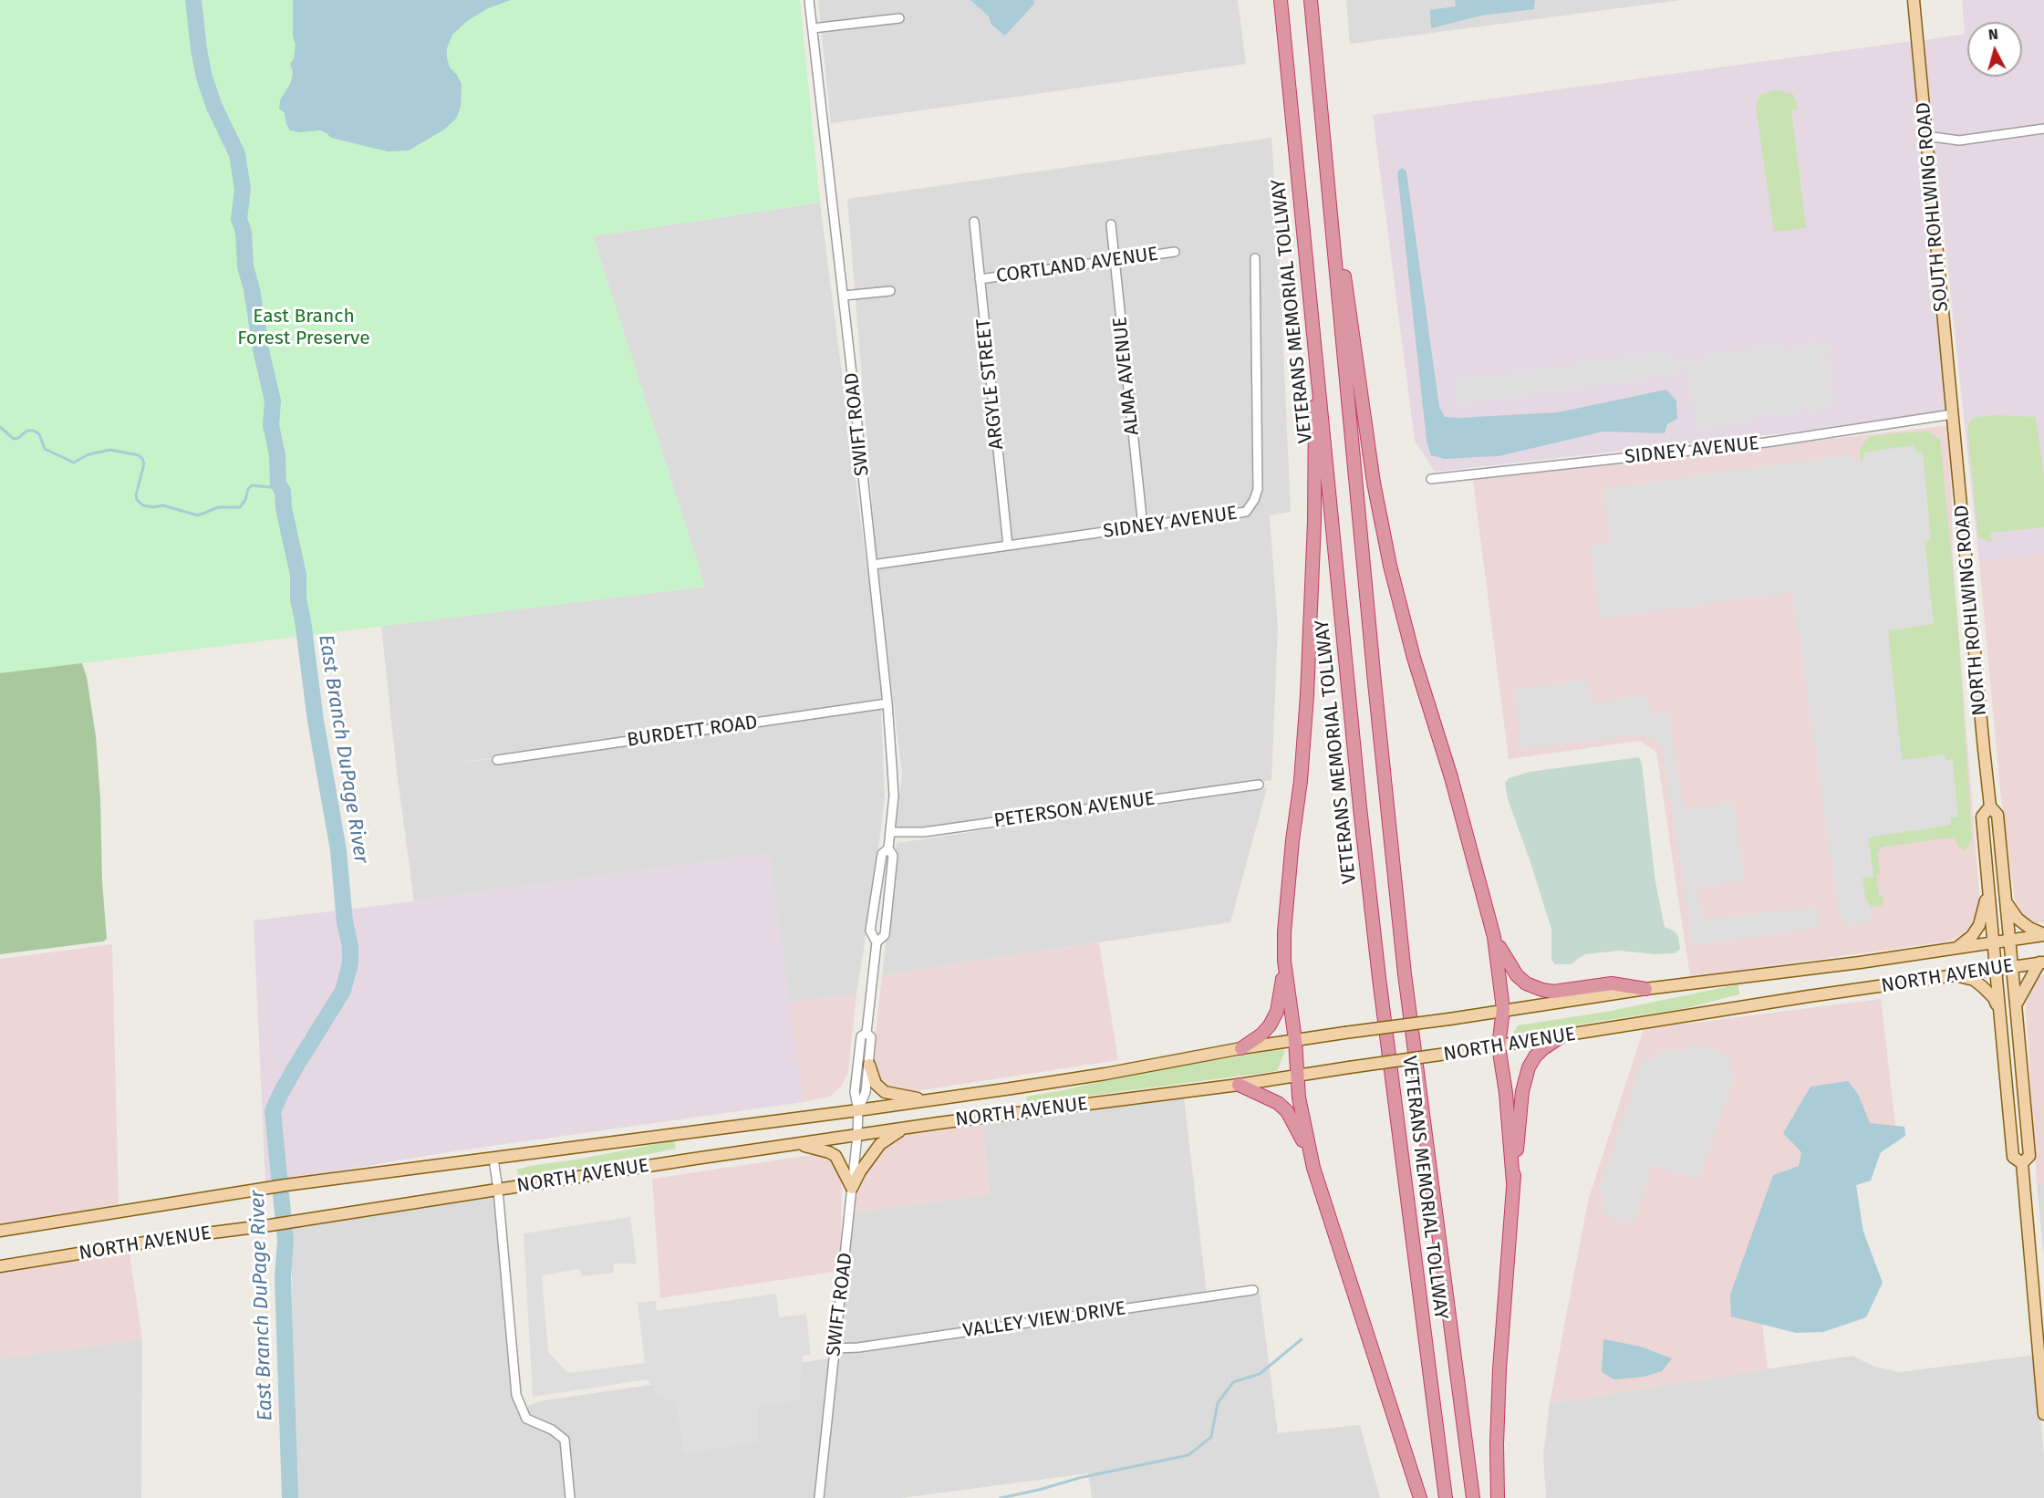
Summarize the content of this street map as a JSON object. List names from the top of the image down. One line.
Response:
{"streets":{"highway":["VETERANS MEMORIAL TOLLWAY"],"main road":["SOUTH ROHLWING ROAD","NORTH ROHLWING ROAD","NORTH AVENUE"],"street":["CORTLAND AVENUE","ALMA AVENUE","ARGYLE STREET","SWIFT ROAD","SIDNEY AVENUE","BURDETT ROAD","PETERSON AVENUE","VALLEY VIEW DRIVE"]},"crossings":[["SOUTH ROHLWING ROAD","SIDNEY AVENUE"],["SOUTH ROHLWING ROAD","NORTH ROHLWING ROAD"],["CORTLAND AVENUE","ALMA AVENUE"],["CORTLAND AVENUE","ARGYLE STREET"],["ALMA AVENUE","SIDNEY AVENUE"],["ARGYLE STREET","SIDNEY AVENUE"],["SWIFT ROAD","SIDNEY AVENUE"],["SWIFT ROAD","BURDETT ROAD"],["SWIFT ROAD","PETERSON AVENUE"],["SWIFT ROAD","NORTH AVENUE"],["SWIFT ROAD","VALLEY VIEW DRIVE"],["SIDNEY AVENUE","NORTH ROHLWING ROAD"],["NORTH ROHLWING ROAD","NORTH AVENUE"]],"water":["East Branch DuPage River"],"parks":["East Branch Forest Preserve"],"north":"top"}
